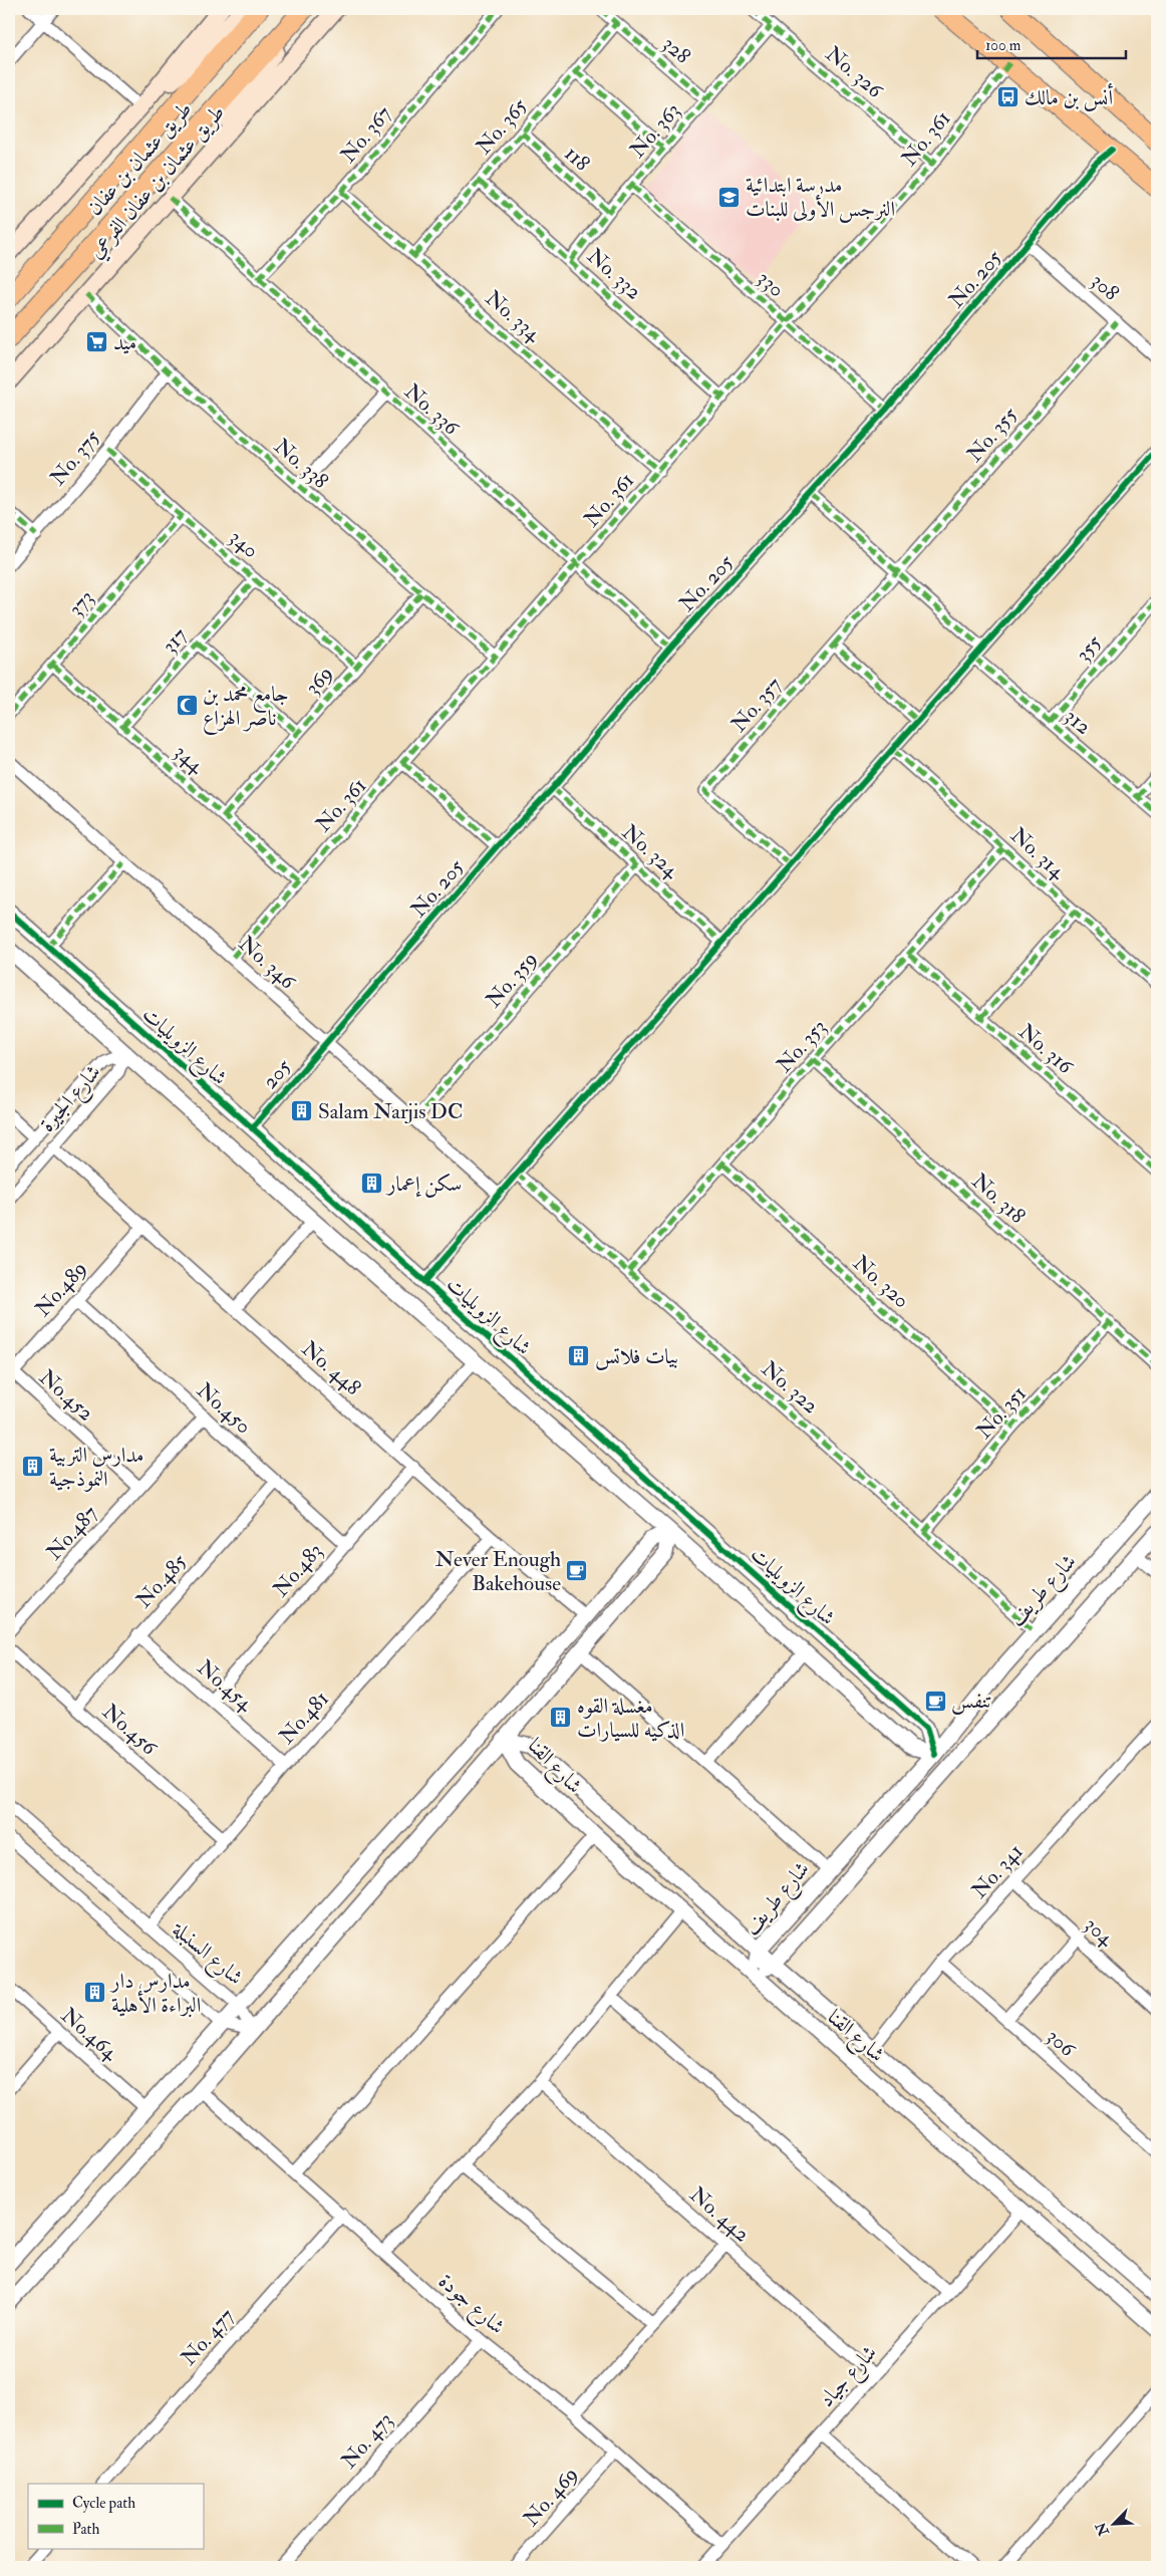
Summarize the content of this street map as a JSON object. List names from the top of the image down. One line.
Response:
{"streets":{"main road":["طريق عثمان بن عفان","طريق عثمان بن عفان الفرعي"],"street":["328","No. 326","No. 365","No. 363","No. 367","No. 361","118","No. 332","No. 205","330","308","No. 334","No. 336","No. 355","No. 375","No. 338","340","373","317","355","369","No. 357","312","344","No. 324","No. 314","No. 346","No. 359","شارع الزويليات","No. 353","No. 316","205","شارع الجيرة","No. 318","No. 320","No.489","No. 448","No. 322","No.452","No.450","No. 351","No.487","No.483","No.485","شارع طريف","No.454","No.481","No.456","شارع القنا","No. 341","304","شارع السنبلة","No.464","306","No. 442","شارع جودة","No. 477","شارع جياد","No. 473","No. 469"]},"crossings":[["328","No. 365"],["328","No. 363"],["No. 326","No. 363"],["No. 326","No. 361"],["No. 365","118"],["No. 365","No. 332"],["No. 365","No. 334"],["No. 363","118"],["No. 363","No. 332"],["No. 363","330"],["No. 367","No. 334"],["No. 367","No. 336"],["No. 361","No. 332"],["No. 361","330"],["No. 361","No. 334"],["No. 361","No. 336"],["No. 361","No. 338"],["No. 361","344"],["No. 361","No. 346"],["طريق عثمان بن عفان الفرعي","No. 336"],["طريق عثمان بن عفان الفرعي","No. 338"],["No. 205","330"],["No. 205","308"],["No. 205","No. 336"],["No. 205","No. 324"],["No. 205","No. 346"],["No. 205","205"],["308","No. 355"],["No. 355","No. 357"],["No. 375","No. 338"],["No. 375","340"],["No. 338","369"],["340","373"],["340","317"],["340","369"],["373","344"],["317","344"],["355","312"],["369","344"],["No. 324","No. 359"],["No. 314","No. 353"],["No. 346","No. 359"],["No. 346","205"],["شارع الزويليات","205"],["شارع الزويليات","شارع الجيرة"],["شارع الزويليات","شارع طريف"],["No. 353","No. 316"],["No. 353","No. 318"],["No. 353","No. 320"],["No. 353","No. 322"],["شارع الجيرة","No. 448"],["No. 318","No. 351"],["No. 320","No. 351"],["No.489","No. 448"],["No.489","No.452"],["No.489","No.450"],["No. 448","No.483"],["No. 448","No.481"],["No. 322","No. 351"],["No. 322","شارع طريف"],["No.452","No.487"],["No.450","No.487"],["No.450","No.483"],["No.450","No.485"],["No.483","No.454"],["No.485","No.454"],["No.485","No.456"],["شارع طريف","شارع القنا"],["No.454","No.481"],["No.481","No.456"],["No.481","شارع السنبلة"],["شارع القنا","No. 341"],["شارع القنا","شارع جياد"],["No. 341","304"],["No. 341","306"],["No. 442","شارع جياد"],["شارع جودة","No. 477"],["شارع جودة","شارع جياد"],["شارع جودة","No. 473"],["شارع جودة","No. 469"]],"places":{"bus stop":["أنس بن مالك"],"school or university":["مدرسة ابتدائية النرجس الأولى للبنات"],"supermarket":["ميد"],"mosque":["جامع محمد بن ناصر الهزاع"],"building":["Salam Narjis DC","سكن إعمار","بيات فلاتس","مدارس التربية النموذجية","مغسلة القوه الذكيه للسيارات","مدارس دار البراءة الأهلية"],"cafe":["Never Enough Bakehouse","تنفس"]},"legend":["Cycle path","Path"],"scale_bar":"100 m","north":"bottom left"}
